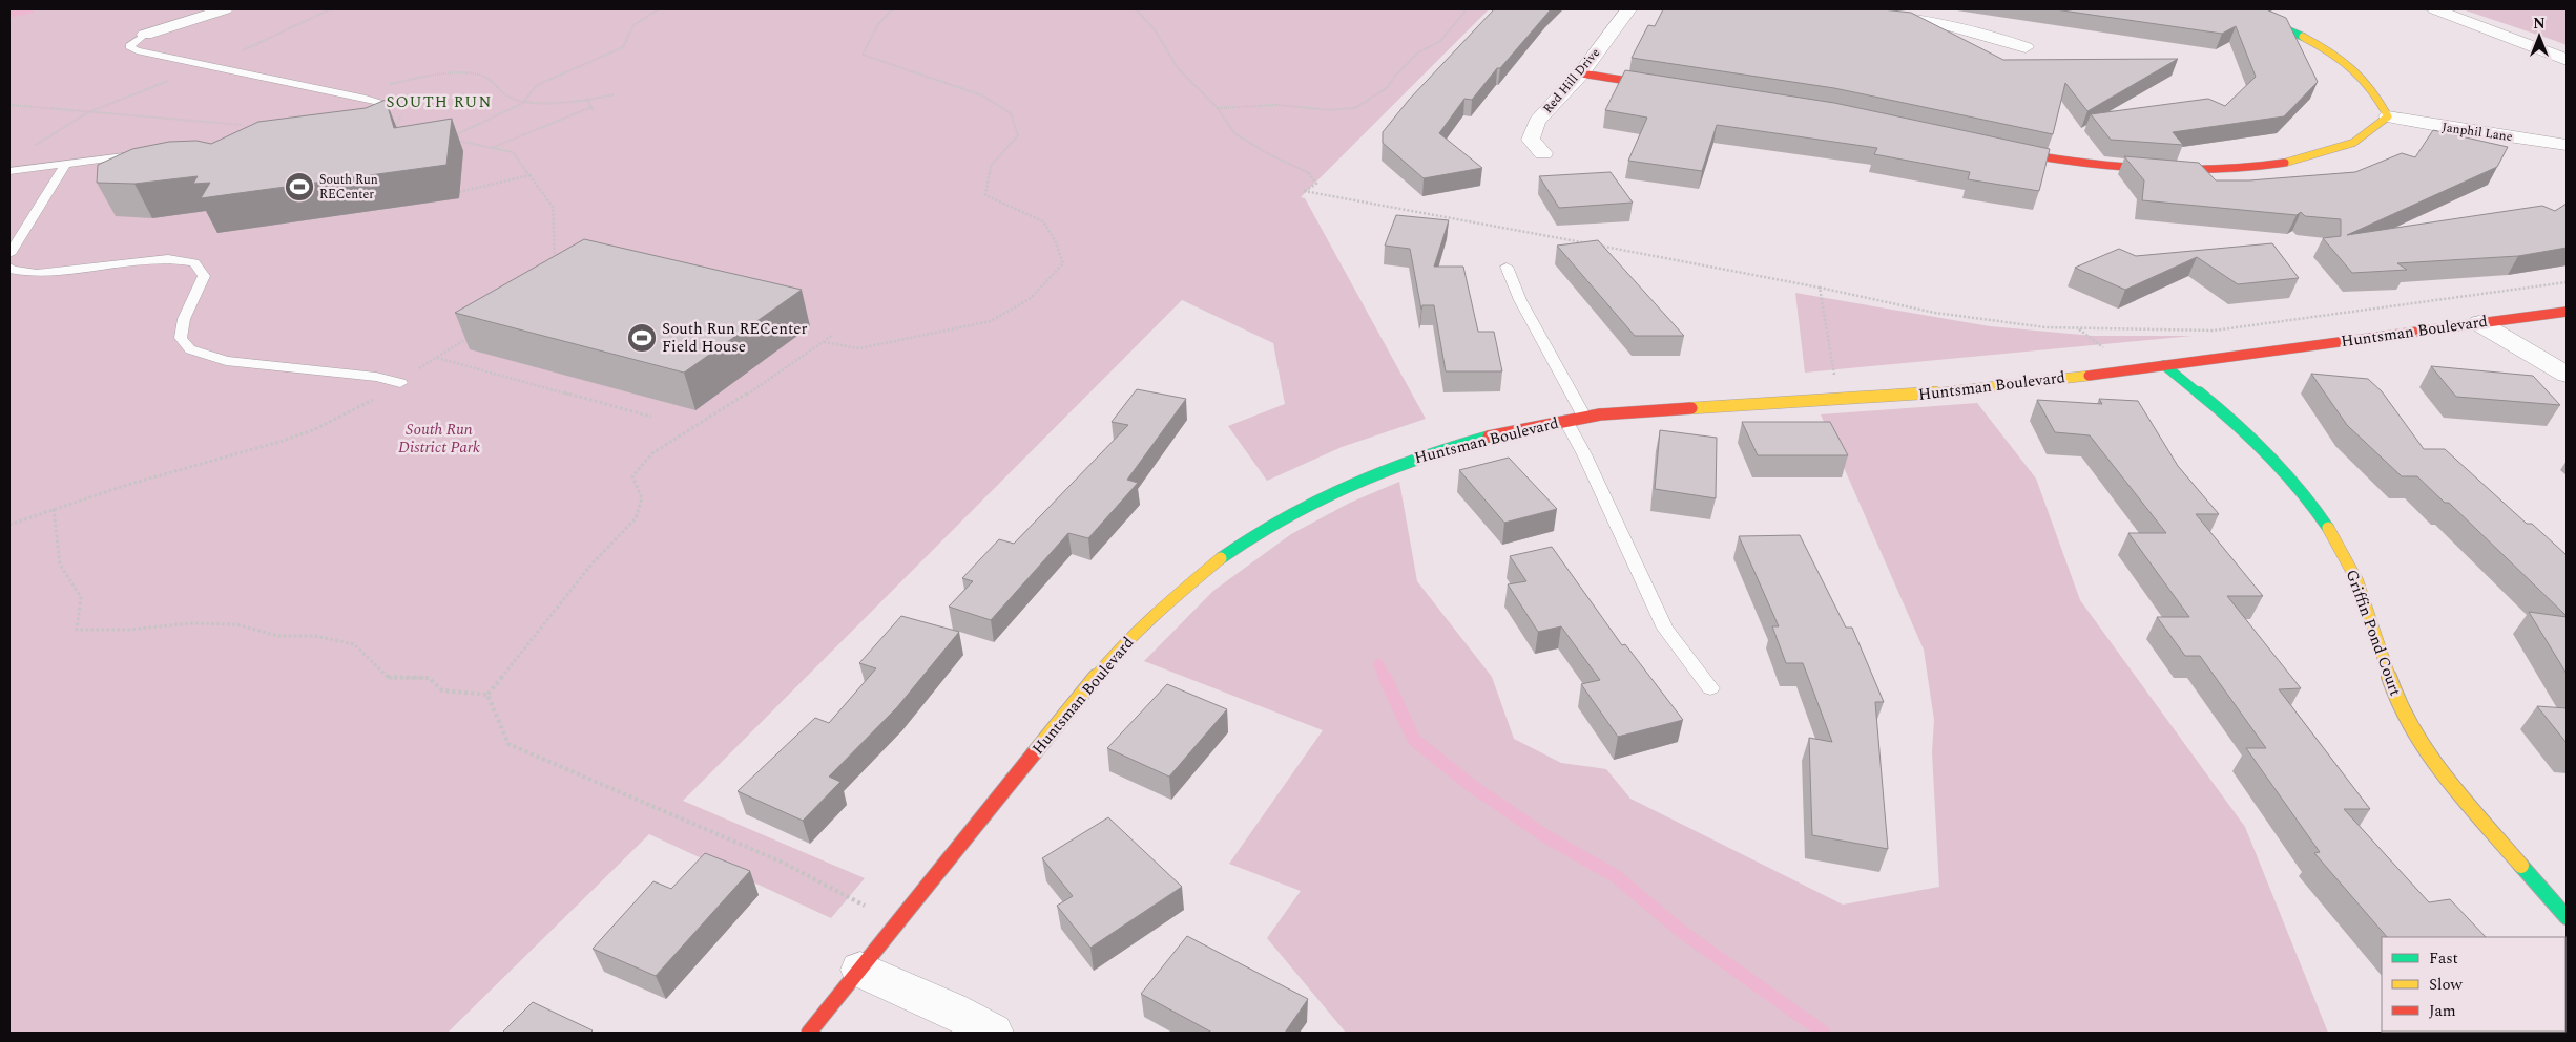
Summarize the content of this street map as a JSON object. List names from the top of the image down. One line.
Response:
{"streets":{"street":["Red Hill Drive","Janphil Lane","Huntsman Boulevard","Griffin Pond Court"]},"crossings":[["Huntsman Boulevard","Griffin Pond Court"]],"districts":["SOUTH RUN"],"parks":["South Run District Park"],"places":{"sports":["South Run RECenter","South Run RECenter Field House"]},"legend":["Fast","Slow","Jam"],"north":"top"}
